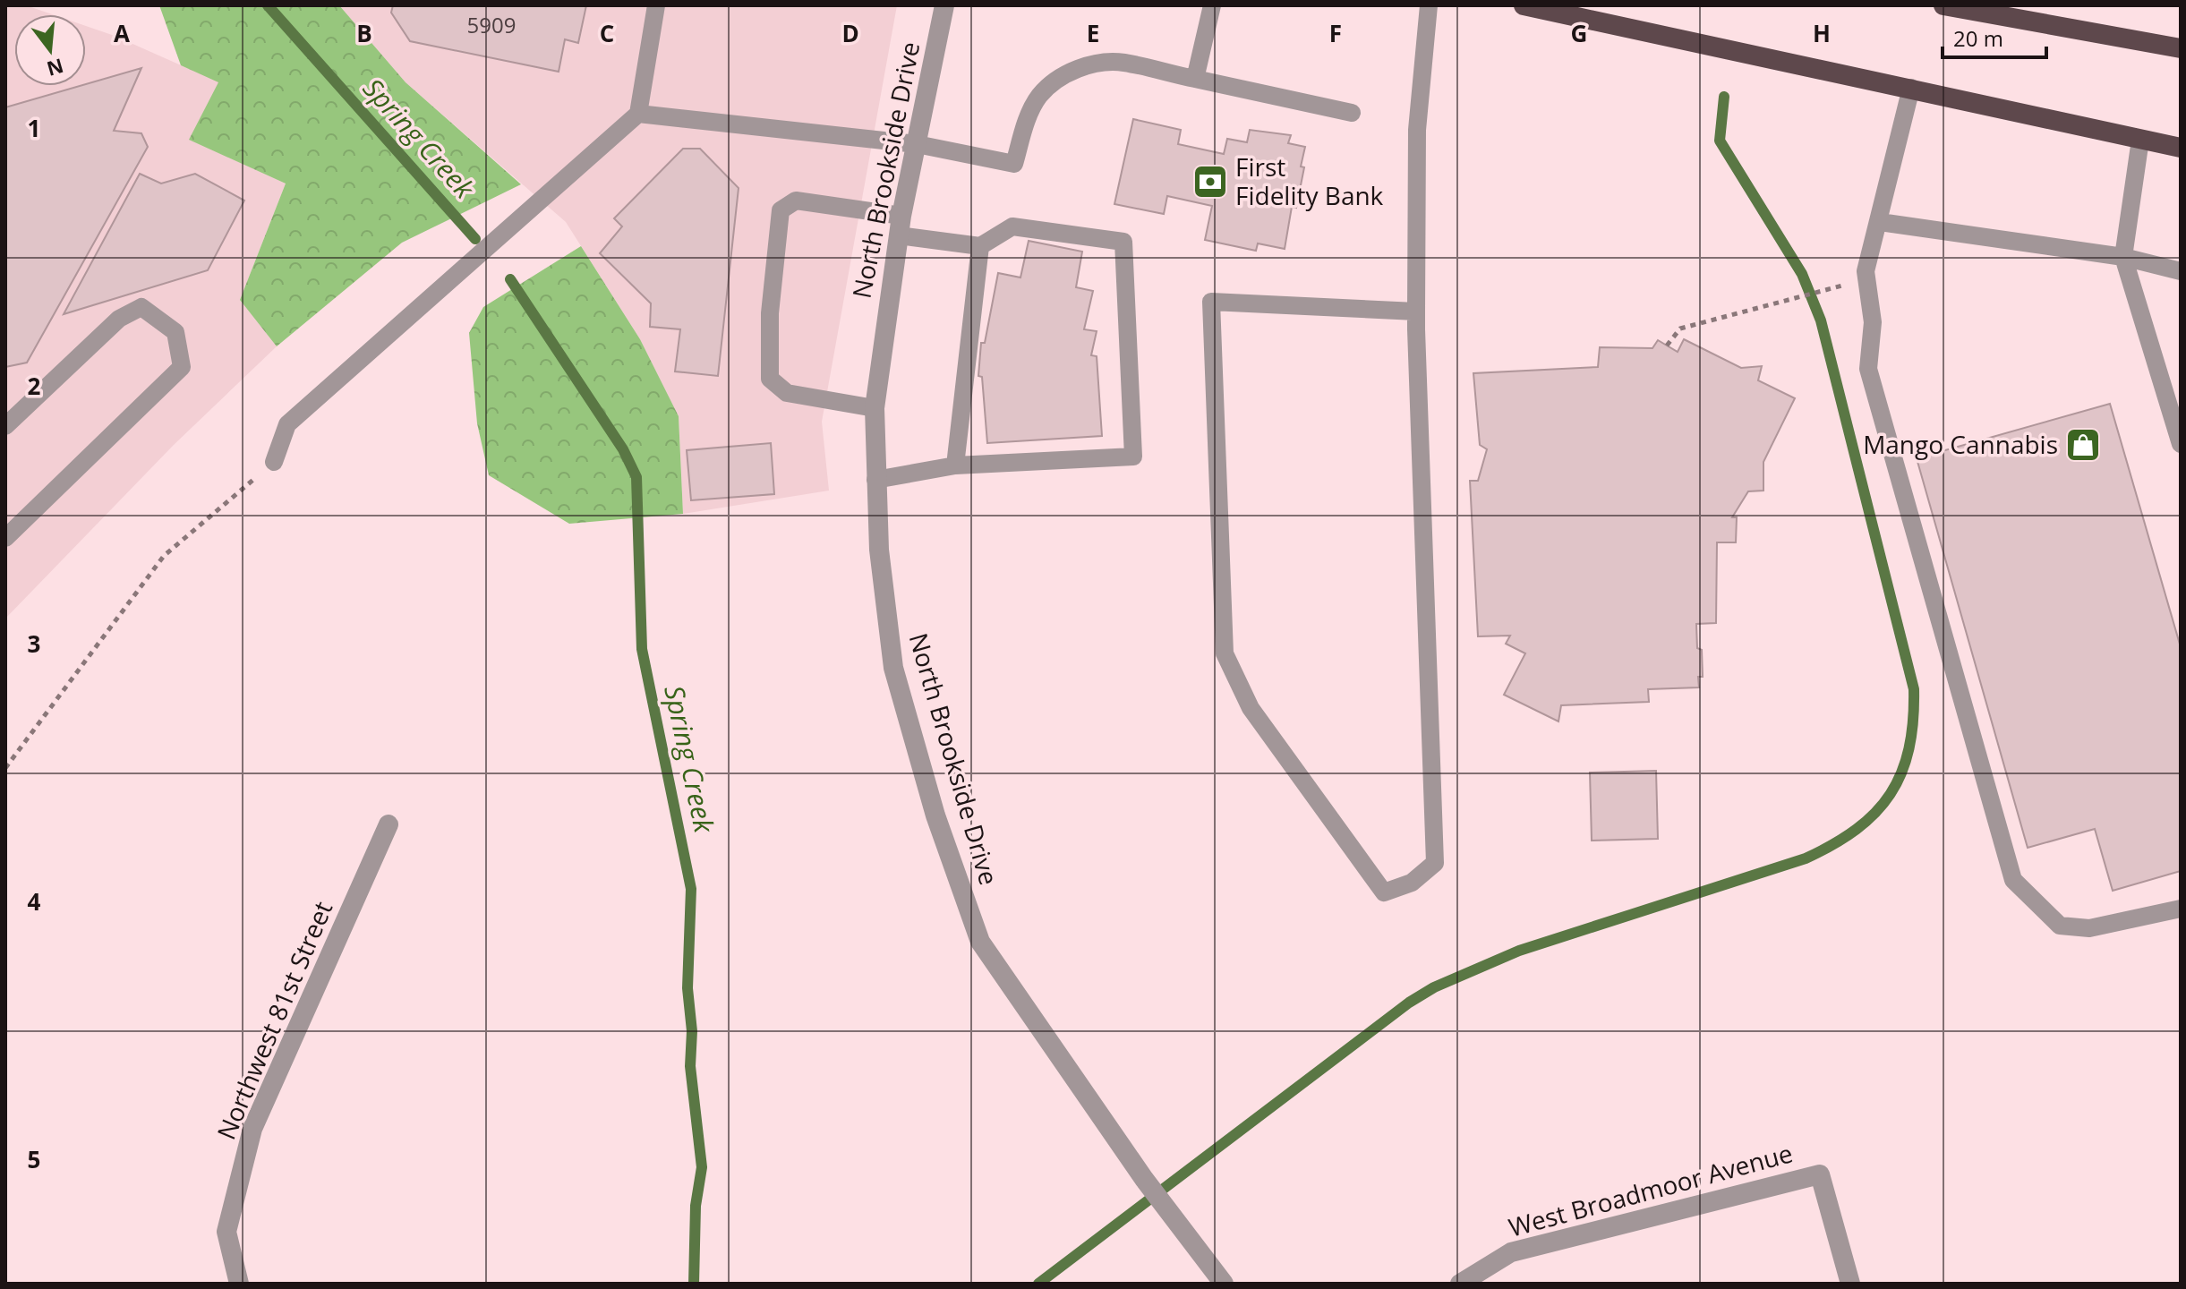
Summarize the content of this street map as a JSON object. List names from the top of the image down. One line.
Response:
{"streets":{"street":["North Brookside Drive","Northwest 81st Street","West Broadmoor Avenue"]},"water":["Spring Creek"],"places":{"bank":["First Fidelity Bank"],"shop":["Mango Cannabis"]},"house_numbers":["5909"],"scale_bar":"20 m","north":"bottom","grid":{"columns":["A","B","C","D","E","F","G","H"],"rows":["1","2","3","4","5"]}}
